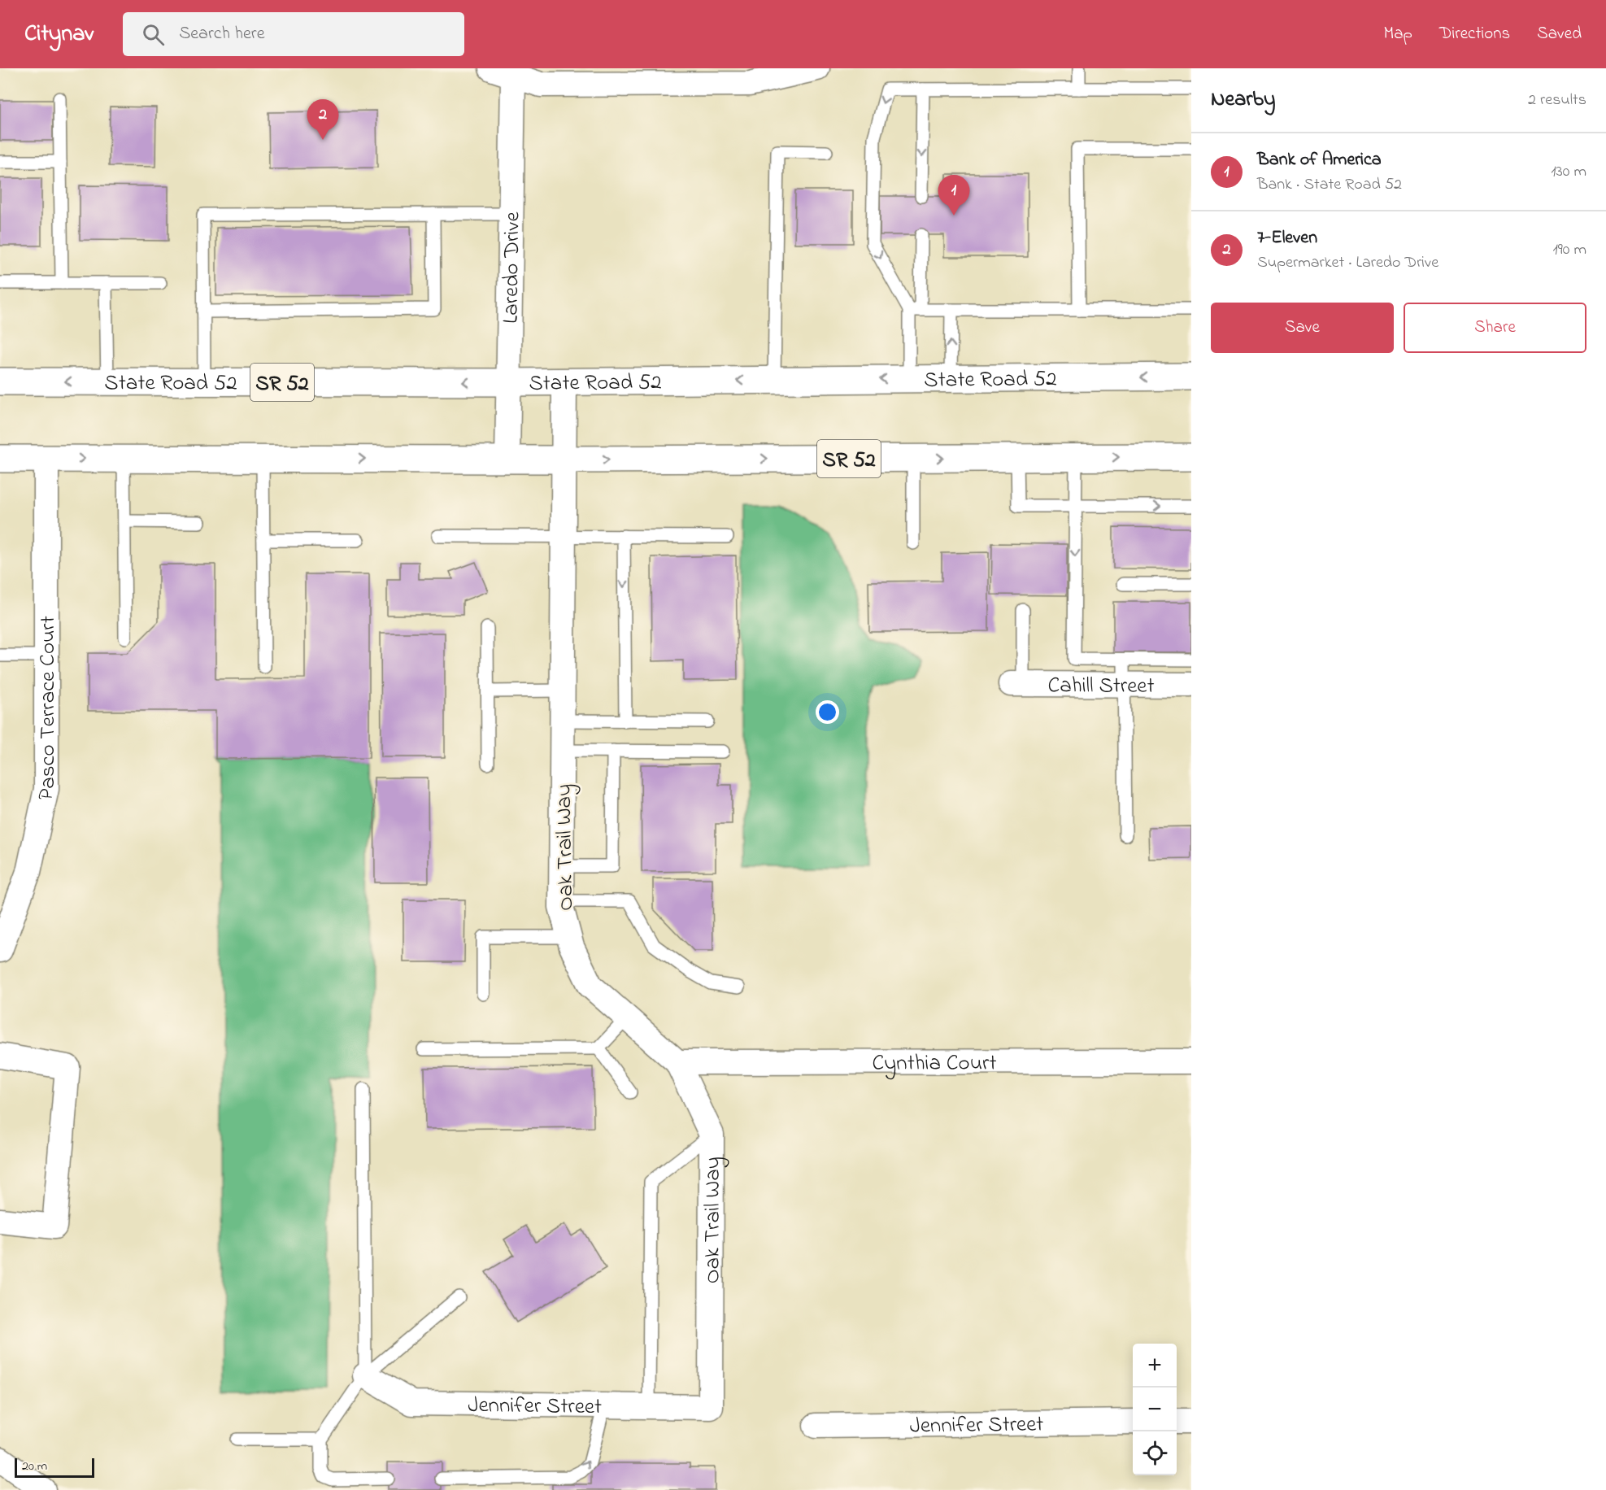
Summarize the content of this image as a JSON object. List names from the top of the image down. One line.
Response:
{"streets":{"main road":["State Road 52","SR 52"],"street":["Laredo Drive","Cahill Street","Pasco Terrace Court","Oak Trail Way","Cynthia Court","Jennifer Street"]},"crossings":[["Laredo Drive","State Road 52"],["Laredo Drive","SR 52"],["State Road 52","Oak Trail Way"],["SR 52","Pasco Terrace Court"],["SR 52","Oak Trail Way"],["Oak Trail Way","Cynthia Court"],["Oak Trail Way","Jennifer Street"]],"scale_bar":"20 m","page":{"header":"Citynav","search":"Search here","nav":["Map","Directions","Saved"],"heading":["Nearby","2 results"],"pins":["2","1"],"list":[{"mark":"1","name":"Bank of America","note":"Bank · State Road 52","value":"130 m"},{"mark":"2","name":"7-Eleven","note":"Supermarket · Laredo Drive","value":"190 m"}],"buttons":["Save","Share"],"map_buttons":["+","−"],"scale":"20 m"}}
